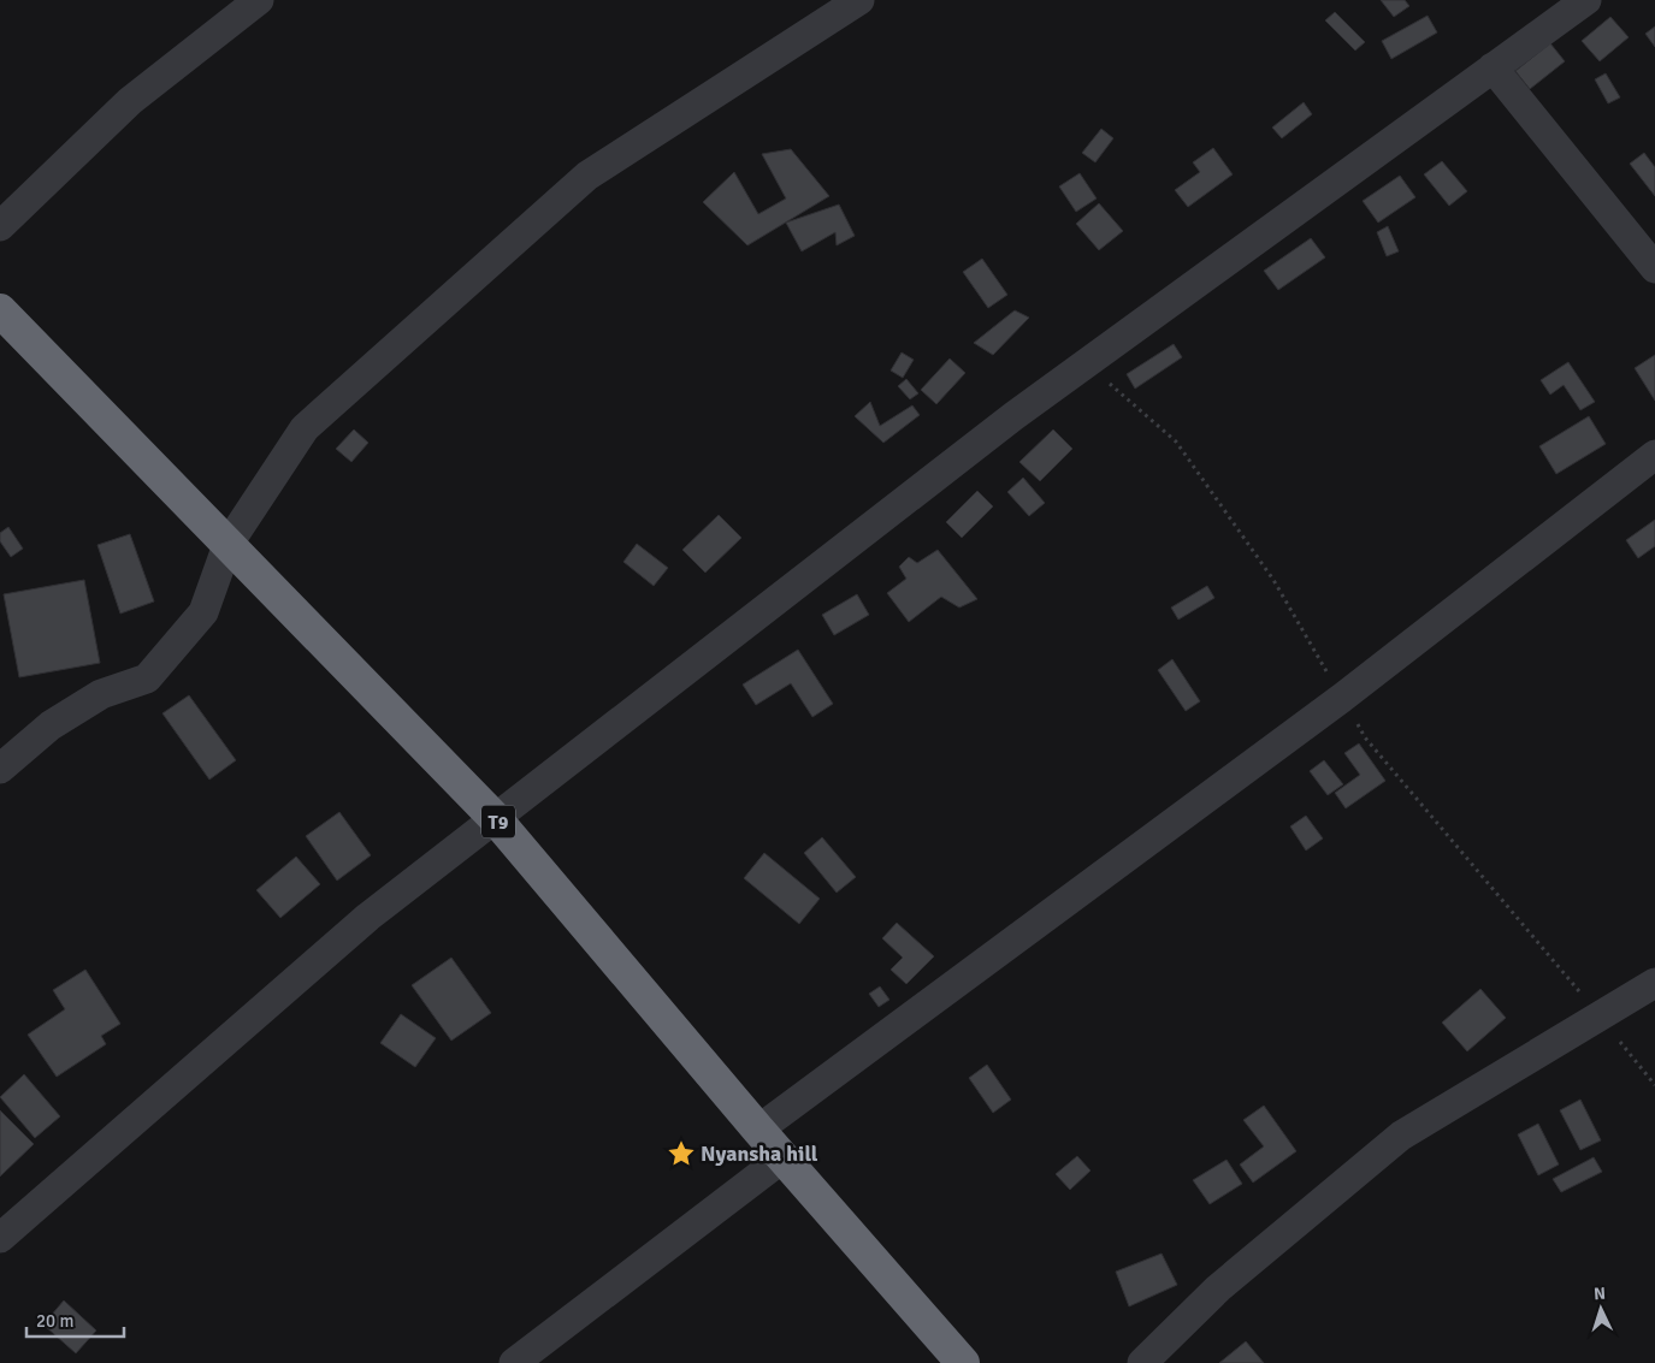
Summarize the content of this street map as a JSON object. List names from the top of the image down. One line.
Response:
{"streets":{"highway":["T9"]},"places":{"place":["Nyansha hill"]},"scale_bar":"20 m","north":"top"}
